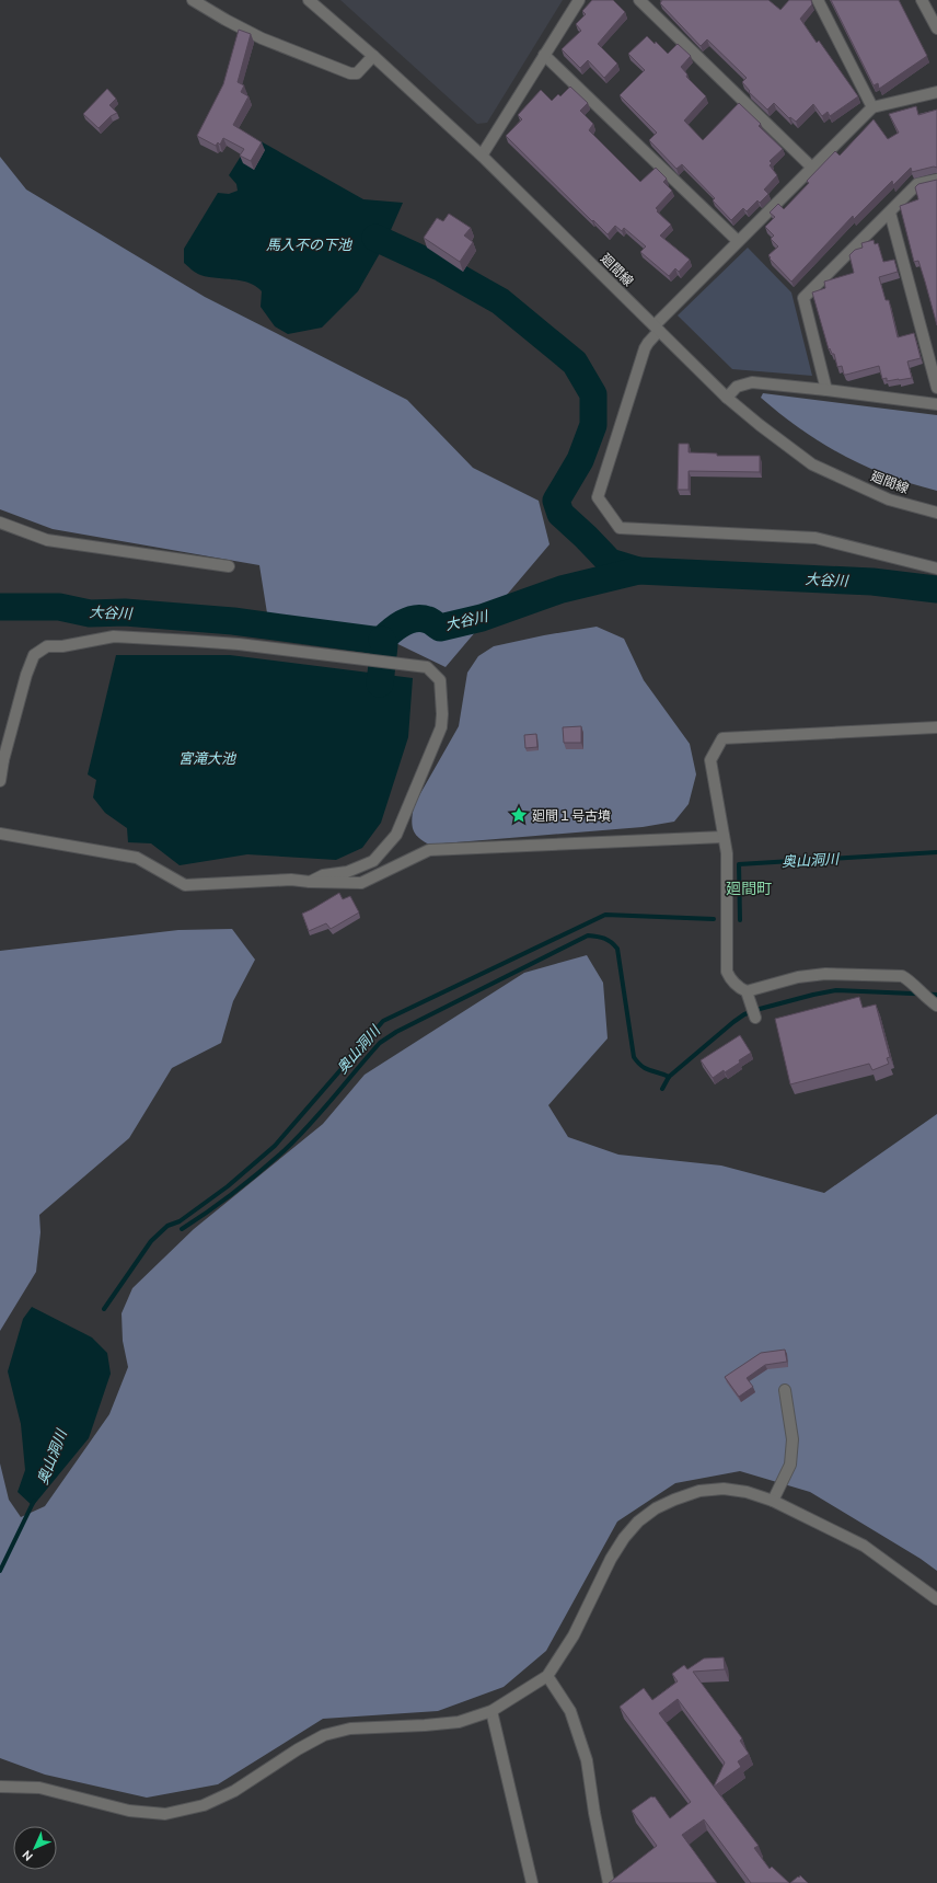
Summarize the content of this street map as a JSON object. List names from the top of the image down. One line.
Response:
{"streets":{"street":["廻間線"]},"districts":["廻間町"],"water":["馬入不の下池","大谷川","宮滝大池","奥山洞川"],"places":{"place":["廻間１号古墳"]},"north":"bottom left"}
